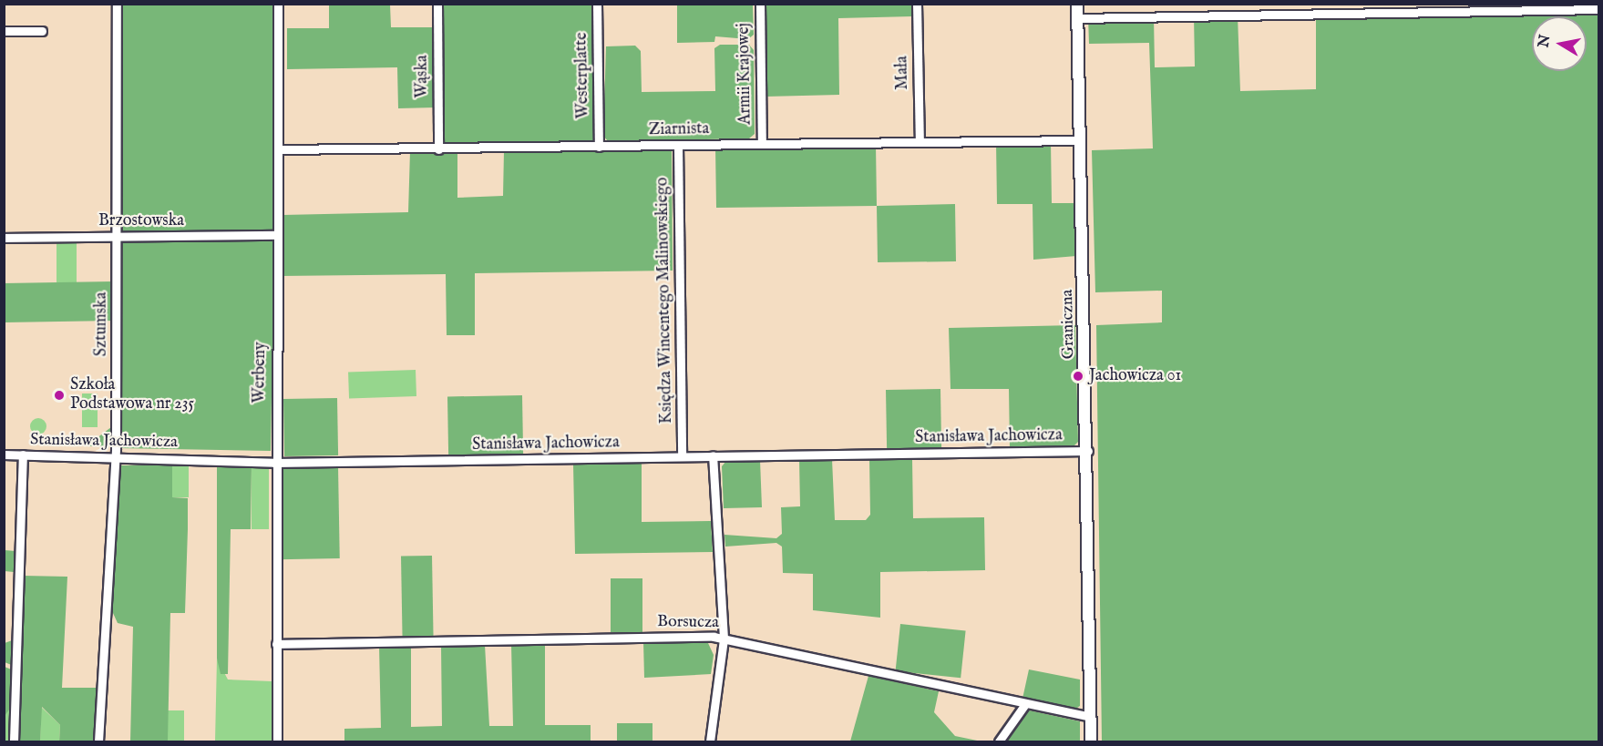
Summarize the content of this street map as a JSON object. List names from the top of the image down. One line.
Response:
{"streets":{"street":["Mała","Armii Krajowej","Westerplatte","Wąska","Ziarnista","Brzostowska","Księdza Wincentego Malinowskiego","Sztumska","Graniczna","Werbeny","Stanisława Jachowicza","Borsucza"]},"crossings":[["Mała","Ziarnista"],["Armii Krajowej","Ziarnista"],["Westerplatte","Ziarnista"],["Wąska","Ziarnista"],["Ziarnista","Księdza Wincentego Malinowskiego"],["Ziarnista","Graniczna"],["Ziarnista","Werbeny"],["Brzostowska","Sztumska"],["Brzostowska","Werbeny"],["Księdza Wincentego Malinowskiego","Stanisława Jachowicza"],["Sztumska","Stanisława Jachowicza"],["Graniczna","Stanisława Jachowicza"],["Graniczna","Borsucza"],["Werbeny","Stanisława Jachowicza"],["Werbeny","Borsucza"]],"places":["Jachowicza 01","Szkoła Podstawowa nr 235"],"north":"left"}
